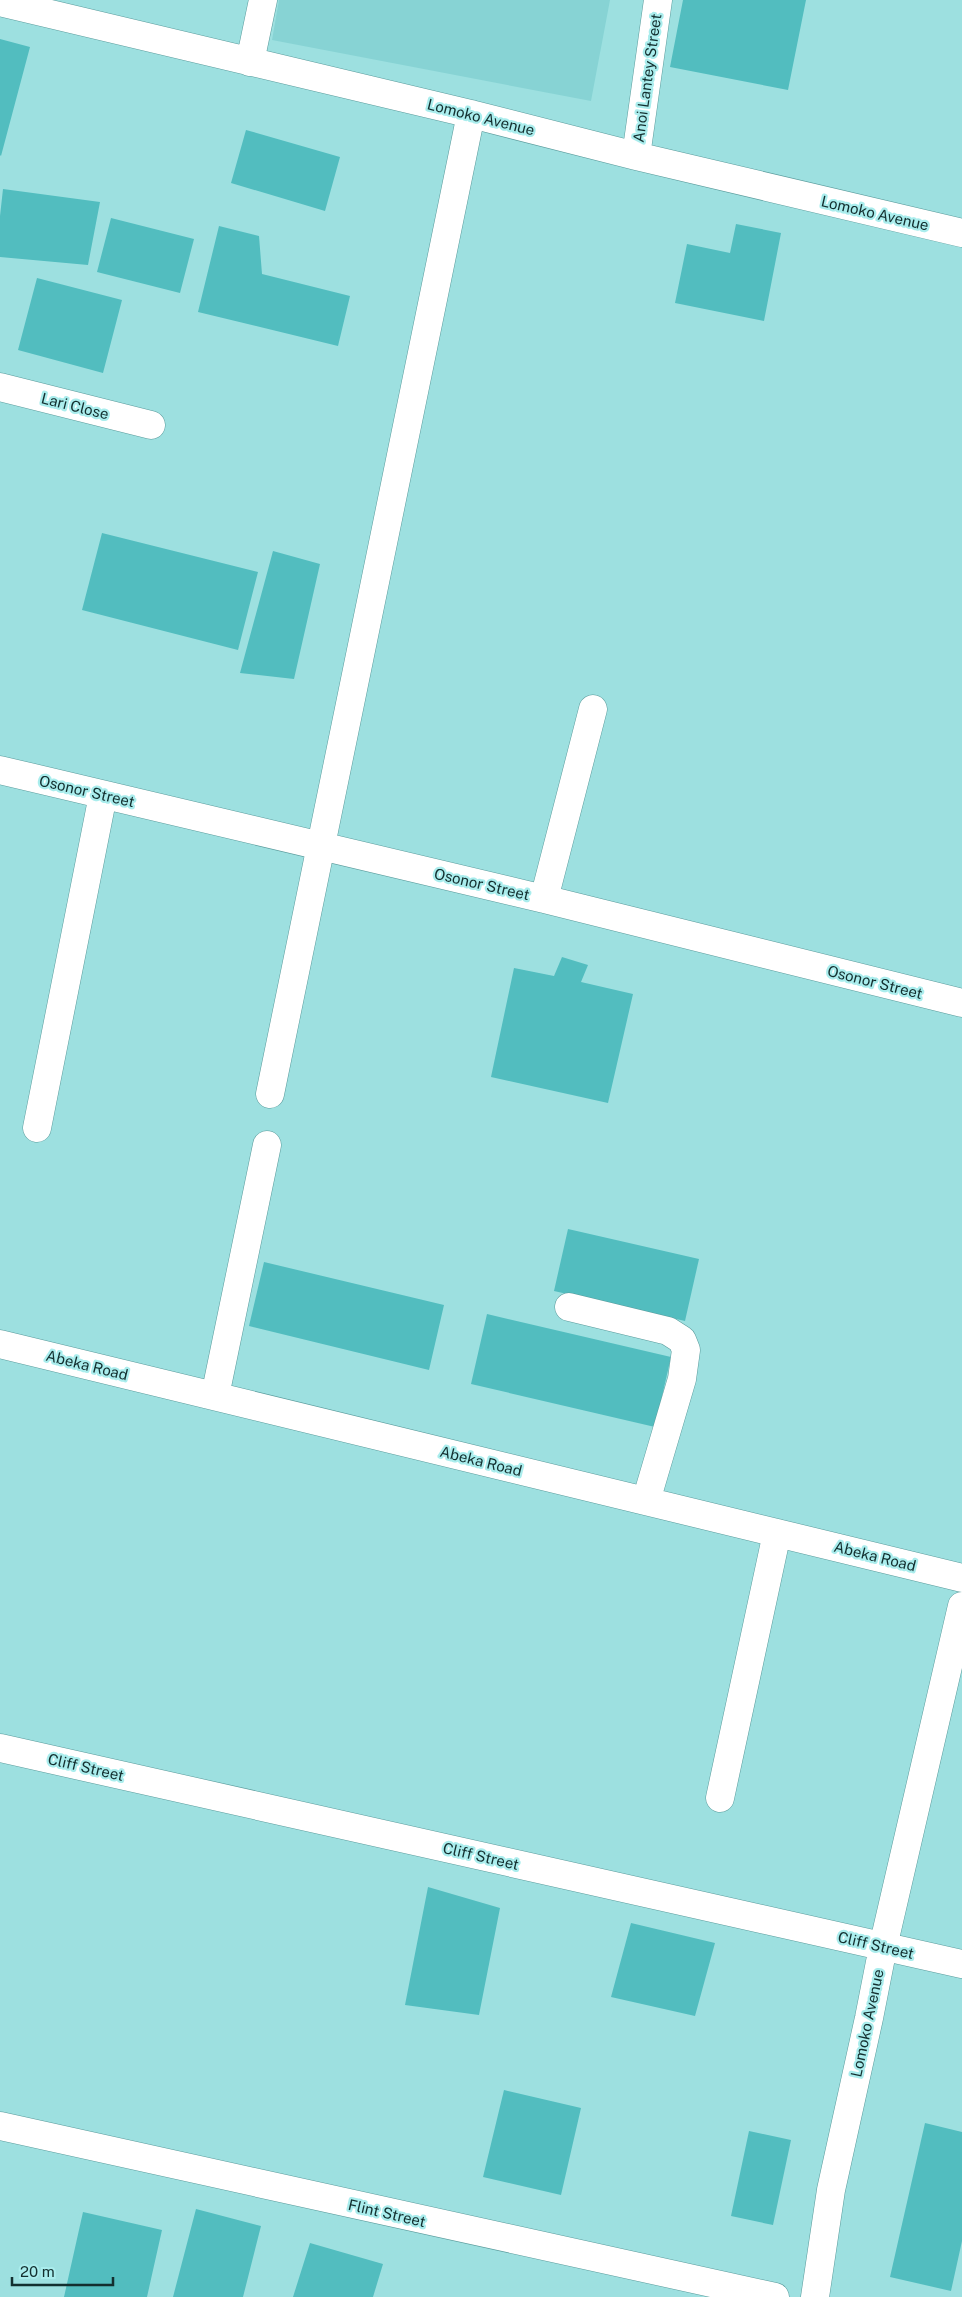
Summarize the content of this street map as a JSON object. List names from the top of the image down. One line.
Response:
{"streets":{"street":["Anoi Lantey Street","Lomoko Avenue","Lari Close","Osonor Street","Abeka Road","Cliff Street","Flint Street"]},"crossings":[["Anoi Lantey Street","Lomoko Avenue"],["Lomoko Avenue","Cliff Street"]],"scale_bar":"20 m"}
